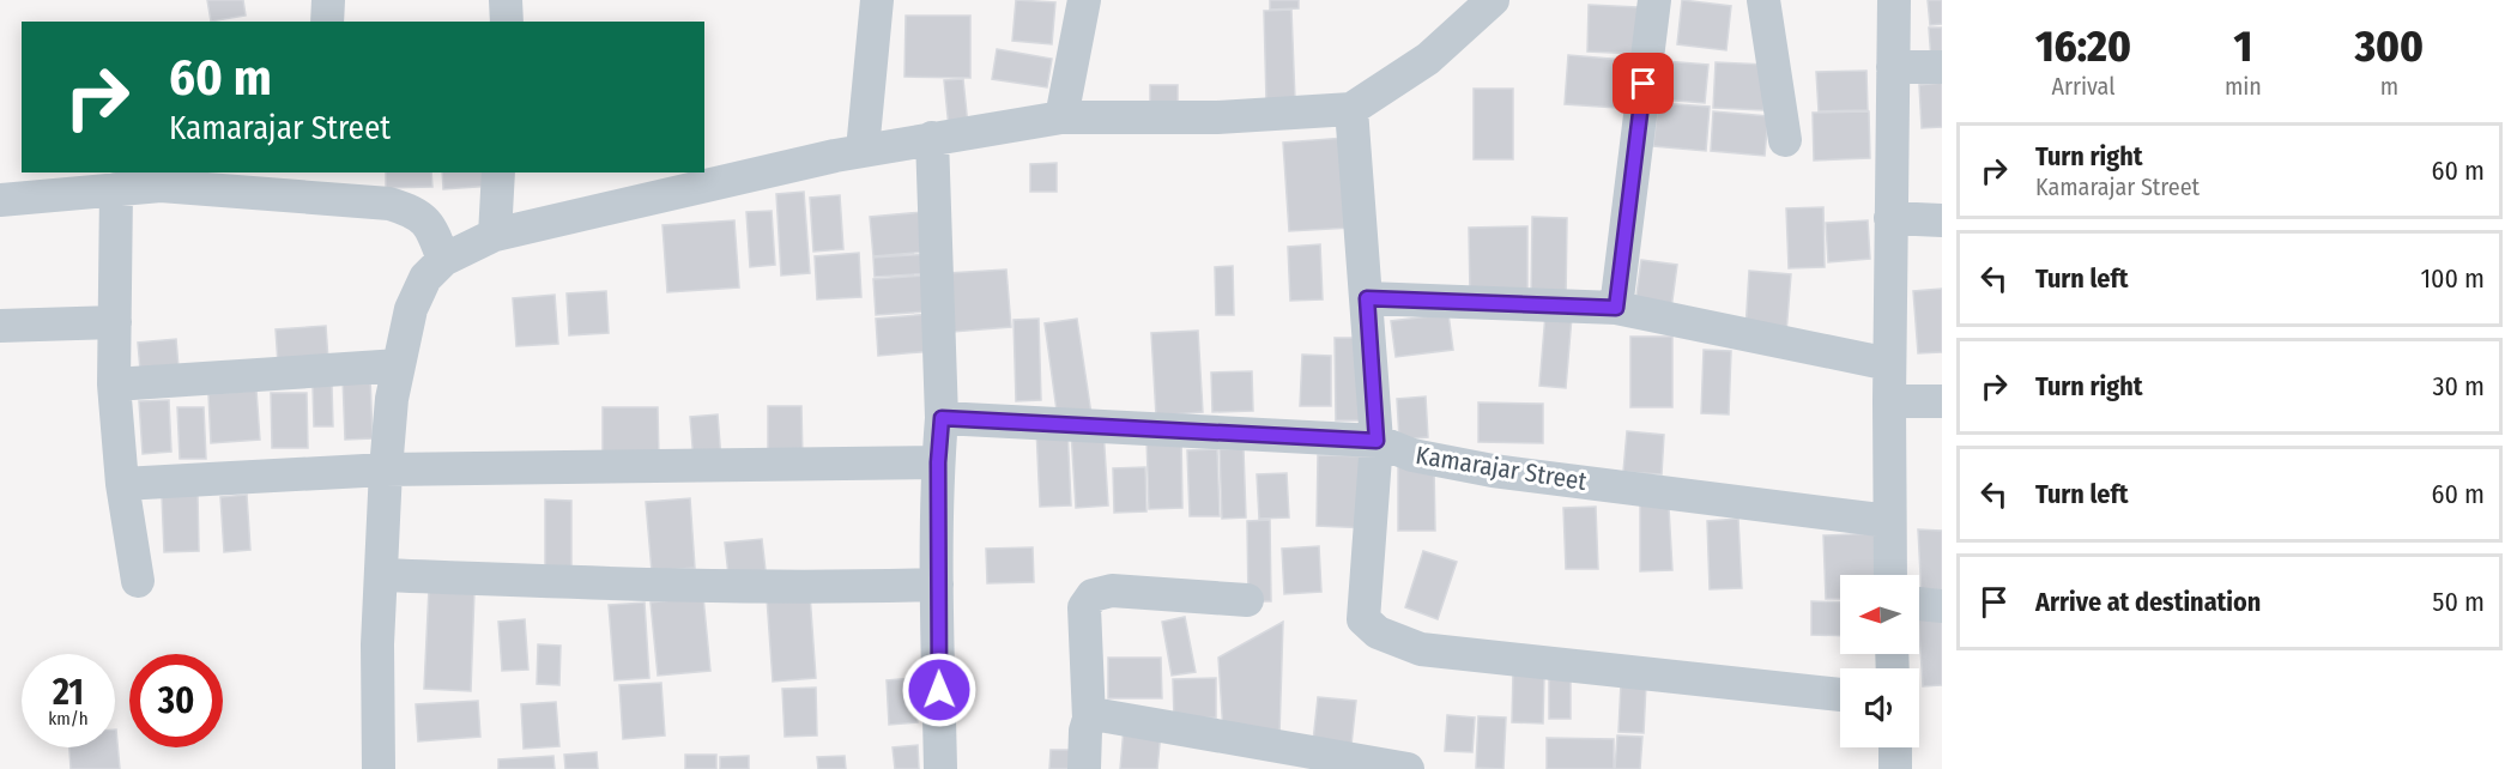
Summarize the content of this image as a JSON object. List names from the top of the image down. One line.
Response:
{"streets":{"street":["Kamarajar Street"]},"north":"left","page":{"eta":["16:20","Arrival","1","min","300","m"],"turn":["60 m","Kamarajar Street"],"list":[{"name":"Turn right","note":"Kamarajar Street","value":"60 m"},{"name":"Turn left","value":"100 m"},{"name":"Turn right","value":"30 m"},{"name":"Turn left","value":"60 m"},{"name":"Arrive at destination","value":"50 m"}],"speed":"21 km/h","limit":"30"}}
